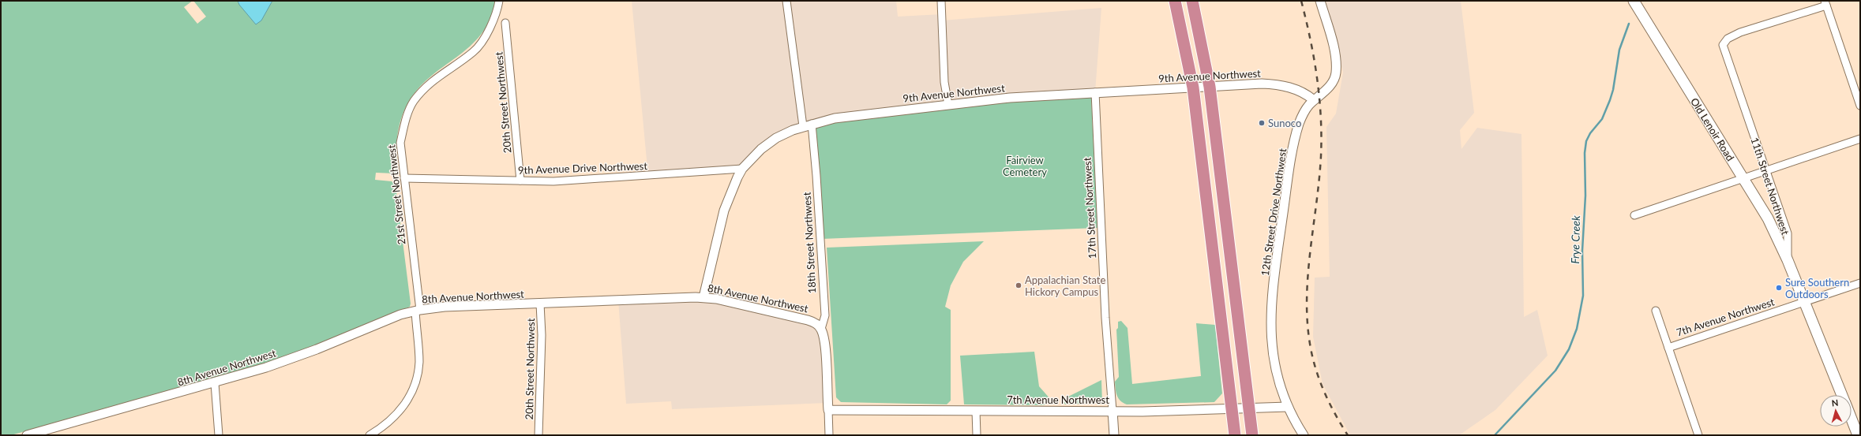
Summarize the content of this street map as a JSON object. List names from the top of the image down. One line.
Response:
{"streets":{"main road":["Old Lenoir Road","11th Street Northwest"],"street":["9th Avenue Northwest","20th Street Northwest","9th Avenue Drive Northwest","21st Street Northwest","17th Street Northwest","12th Street Drive Northwest","18th Street Northwest","8th Avenue Northwest","7th Avenue Northwest"]},"crossings":[["9th Avenue Northwest","9th Avenue Drive Northwest"],["9th Avenue Northwest","17th Street Northwest"],["9th Avenue Northwest","12th Street Drive Northwest"],["9th Avenue Northwest","18th Street Northwest"],["9th Avenue Northwest","8th Avenue Northwest"],["20th Street Northwest","9th Avenue Drive Northwest"],["20th Street Northwest","8th Avenue Northwest"],["Old Lenoir Road","11th Street Northwest"],["9th Avenue Drive Northwest","21st Street Northwest"],["11th Street Northwest","7th Avenue Northwest"],["21st Street Northwest","8th Avenue Northwest"],["17th Street Northwest","7th Avenue Northwest"],["12th Street Drive Northwest","7th Avenue Northwest"],["18th Street Northwest","8th Avenue Northwest"],["18th Street Northwest","7th Avenue Northwest"]],"water":["Frye Creek"],"parks":["Fairview Cemetery"],"places":["Sunoco","Appalachian State Hickory Campus","Sure Southern Outdoors"],"north":"top"}
